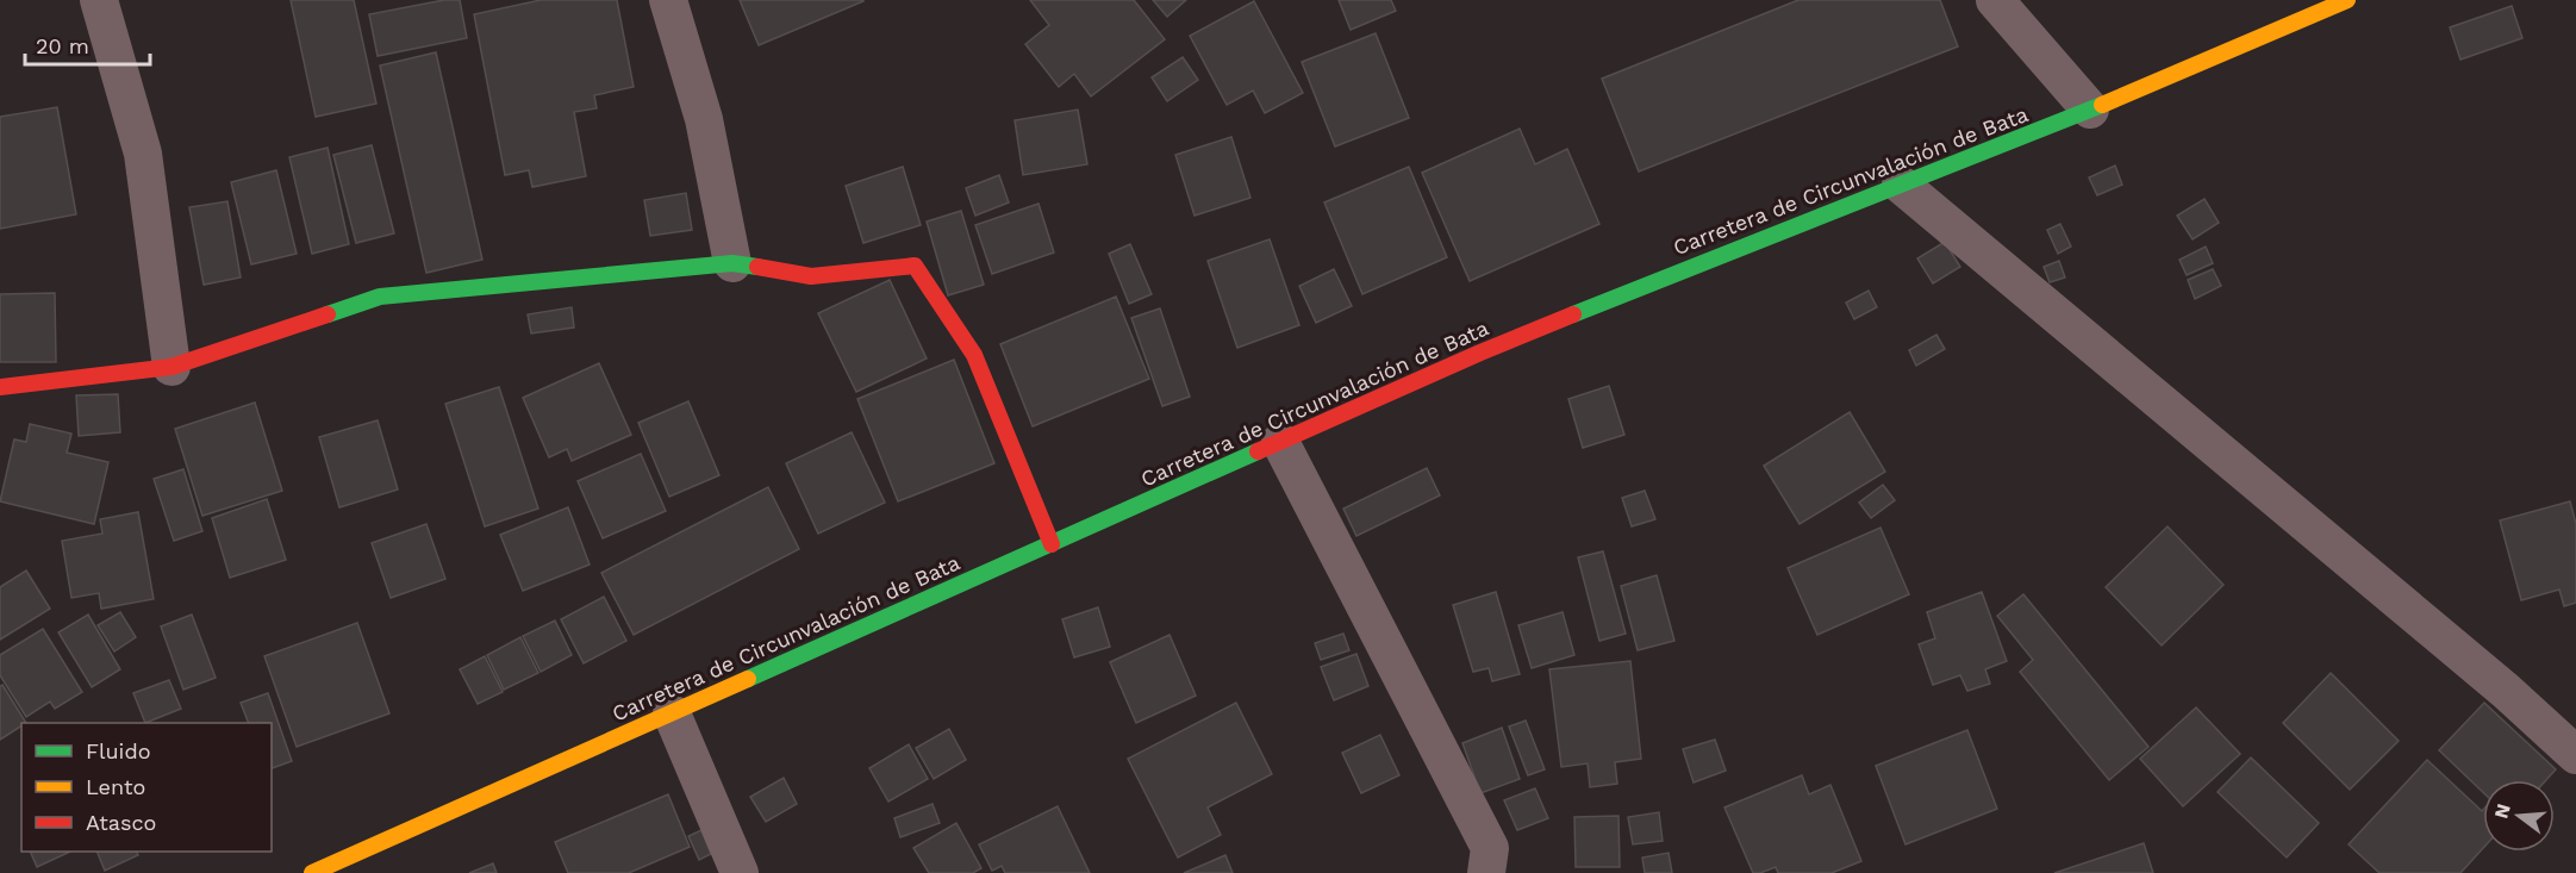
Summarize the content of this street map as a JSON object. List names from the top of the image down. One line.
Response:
{"streets":{"main road":["Carretera de Circunvalación de Bata"]},"legend":["Fluido","Lento","Atasco"],"scale_bar":"20 m","north":"left"}
